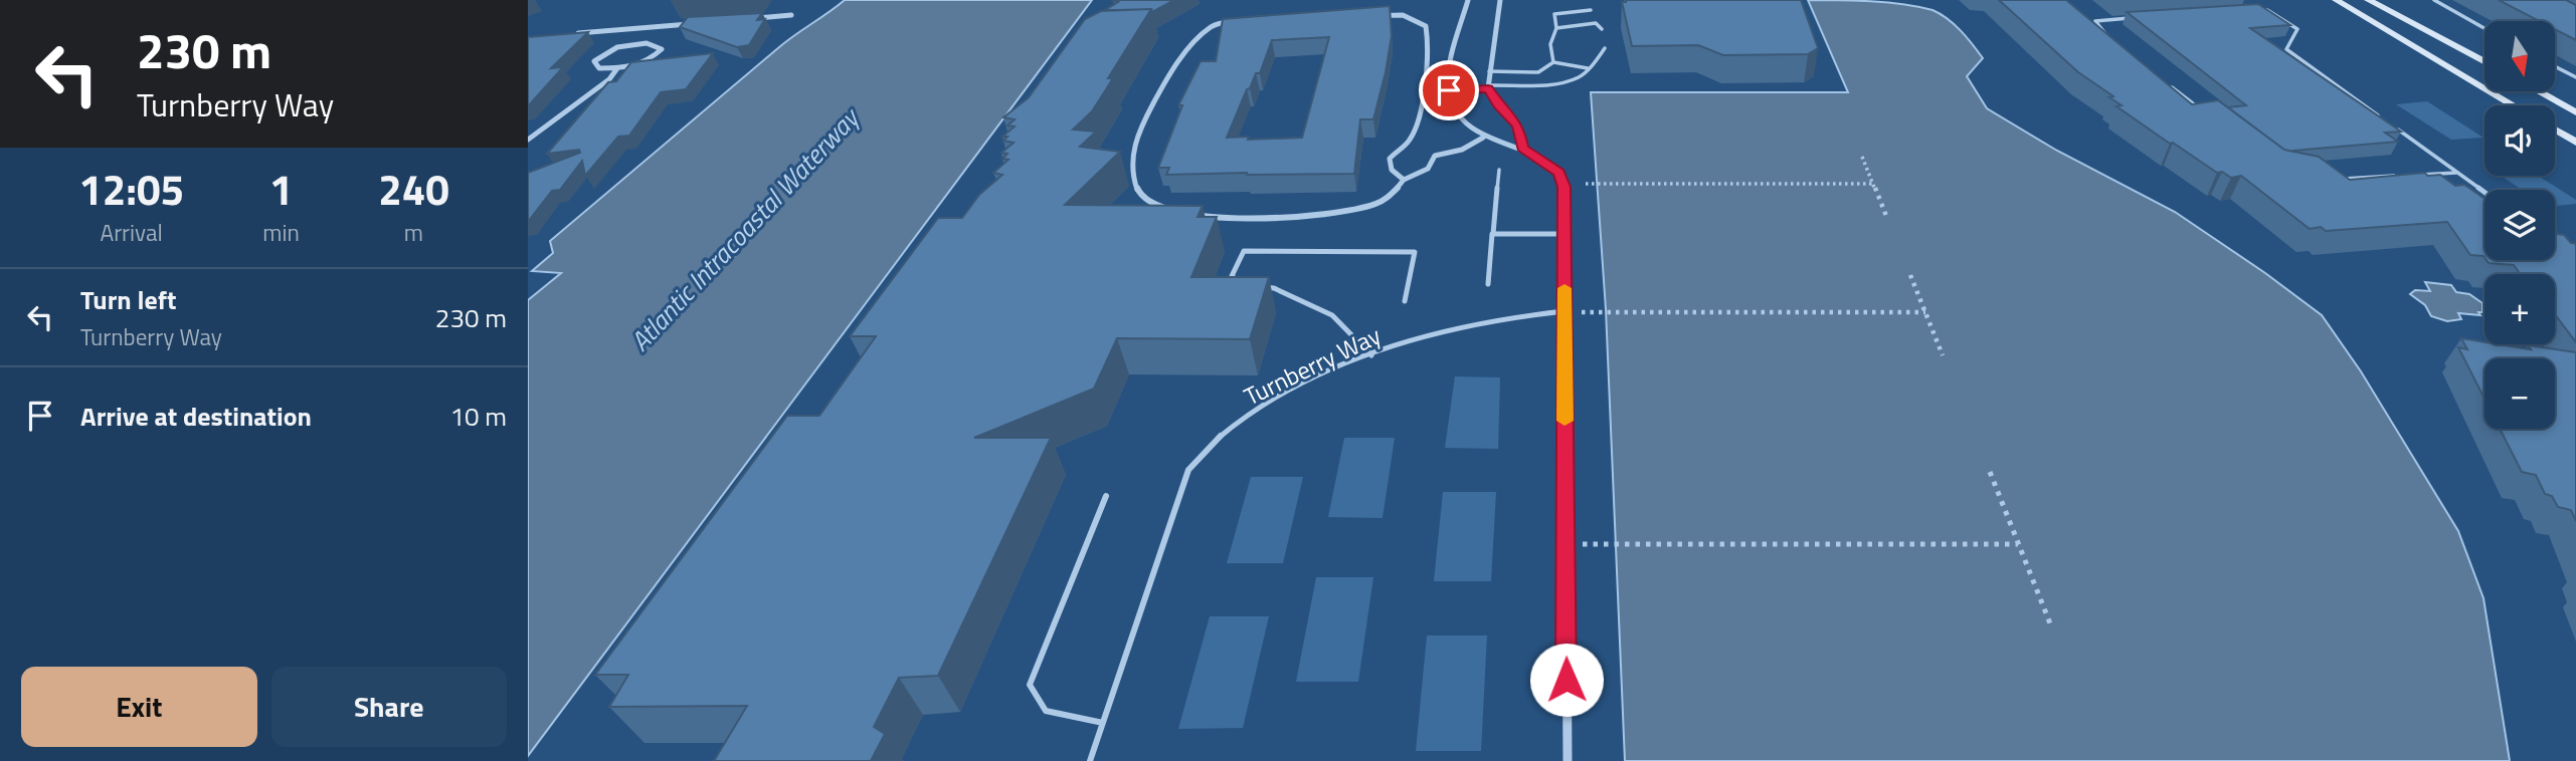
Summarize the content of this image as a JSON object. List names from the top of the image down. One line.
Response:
{"streets":{"lane":["Turnberry Way"]},"water":["Atlantic Intracoastal Waterway"],"north":"bottom","page":{"turn":["230 m","Turnberry Way"],"map_buttons":["+","−"],"eta":["12:05","Arrival","1","min","240","m"],"list":[{"name":"Turn left","note":"Turnberry Way","value":"230 m"},{"name":"Arrive at destination","value":"10 m"}],"buttons":["Exit","Share"]}}
